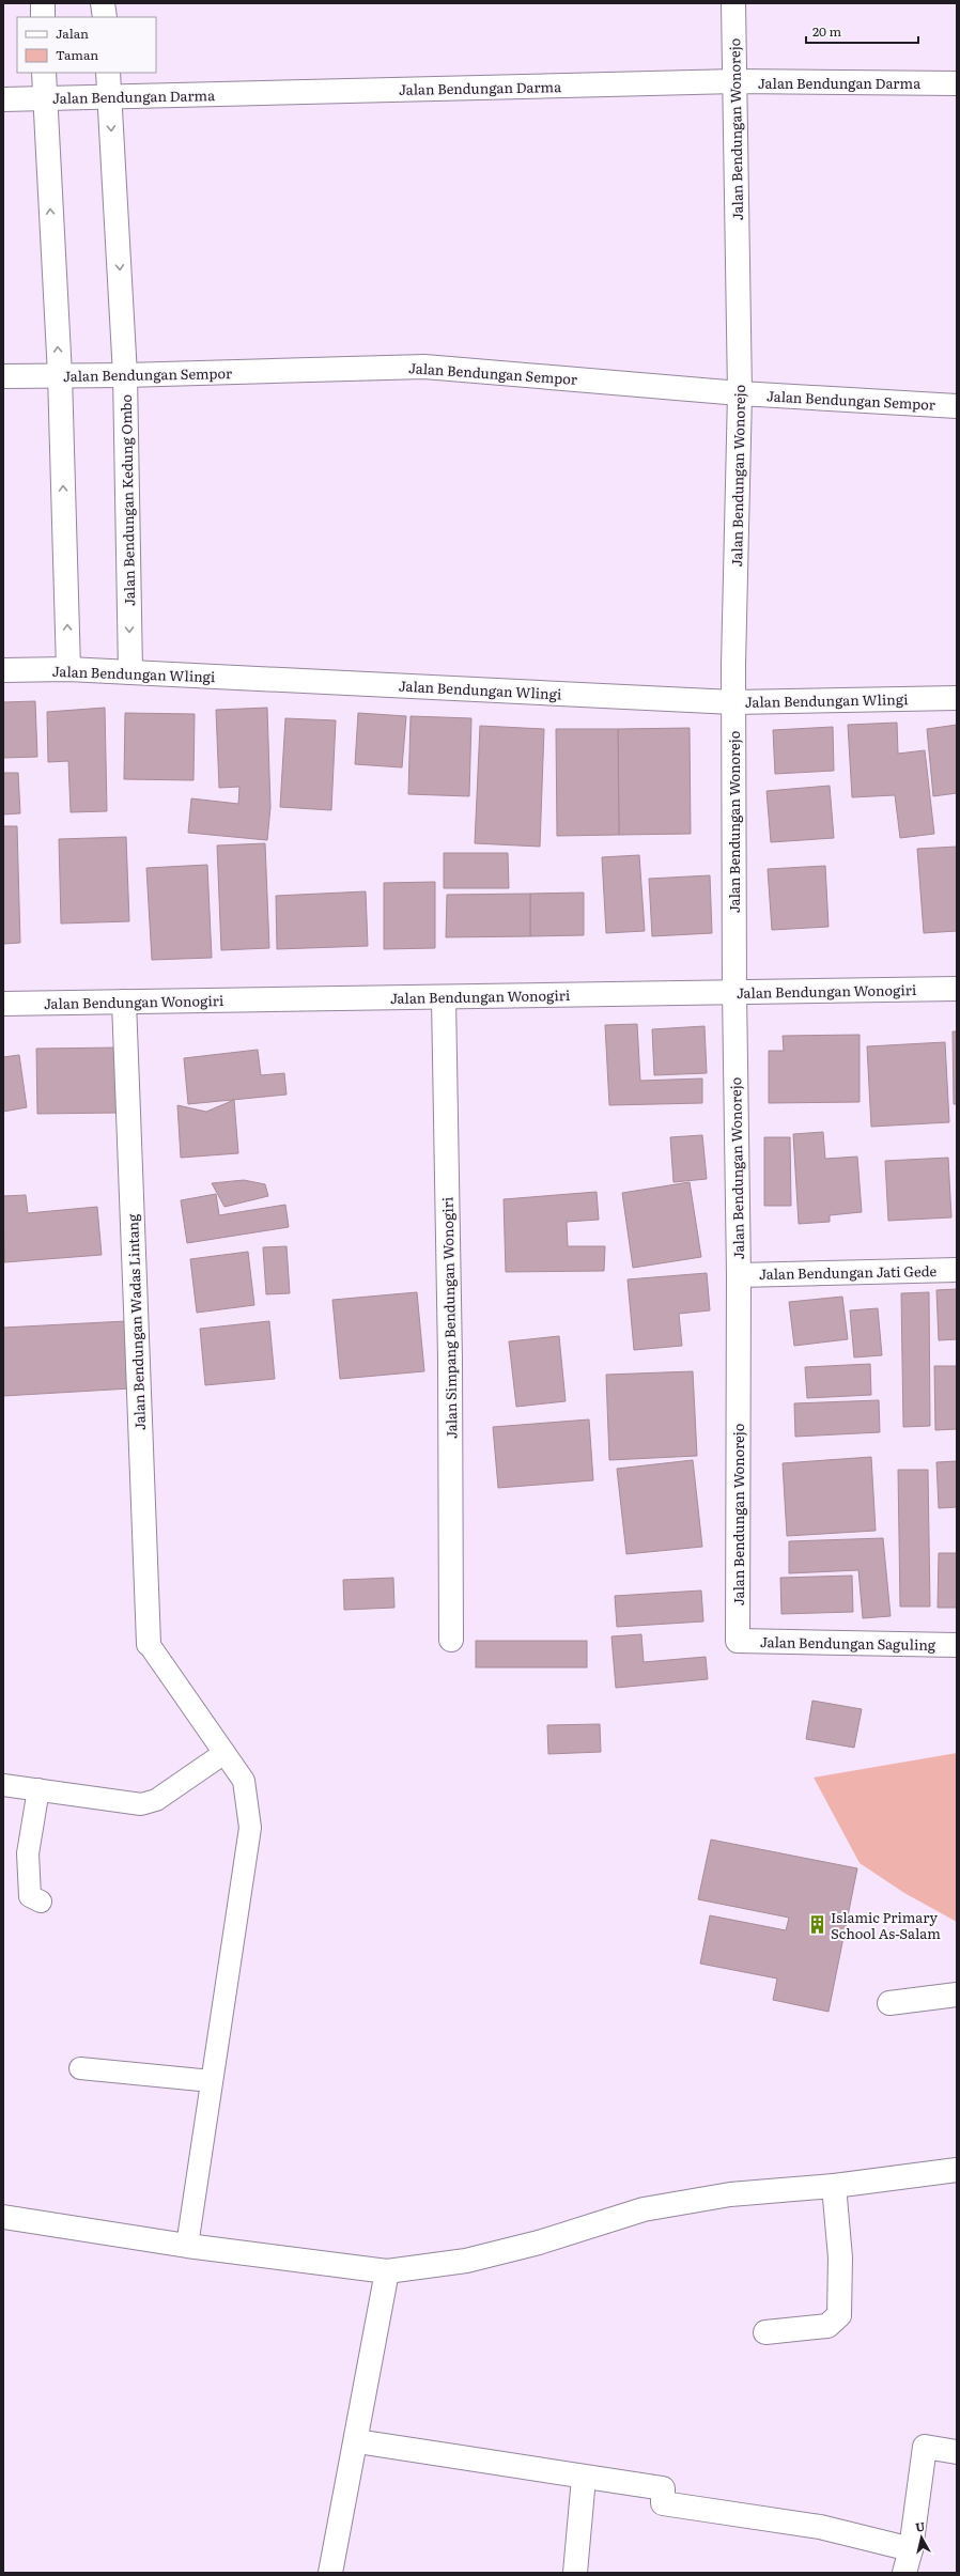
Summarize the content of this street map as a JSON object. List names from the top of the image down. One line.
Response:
{"streets":{"street":["Jalan Bendungan Darma","Jalan Bendungan Wonorejo","Jalan Bendungan Sempor","Jalan Bendungan Kedung Ombo","Jalan Bendungan Wlingi","Jalan Bendungan Wonogiri","Jalan Bendungan Jati Gede","Jalan Simpang Bendungan Wonogiri","Jalan Bendungan Wadas Lintang","Jalan Bendungan Saguling"]},"crossings":[["Jalan Bendungan Darma","Jalan Bendungan Wonorejo"],["Jalan Bendungan Darma","Jalan Bendungan Kedung Ombo"],["Jalan Bendungan Wonorejo","Jalan Bendungan Sempor"],["Jalan Bendungan Wonorejo","Jalan Bendungan Wlingi"],["Jalan Bendungan Wonorejo","Jalan Bendungan Wonogiri"],["Jalan Bendungan Wonorejo","Jalan Bendungan Jati Gede"],["Jalan Bendungan Wonorejo","Jalan Bendungan Saguling"],["Jalan Bendungan Sempor","Jalan Bendungan Kedung Ombo"],["Jalan Bendungan Kedung Ombo","Jalan Bendungan Wlingi"],["Jalan Bendungan Wonogiri","Jalan Simpang Bendungan Wonogiri"],["Jalan Bendungan Wonogiri","Jalan Bendungan Wadas Lintang"]],"places":{"building":["Islamic Primary School As-Salam"]},"legend":["Jalan","Taman"],"scale_bar":"20 m","north":"top"}
